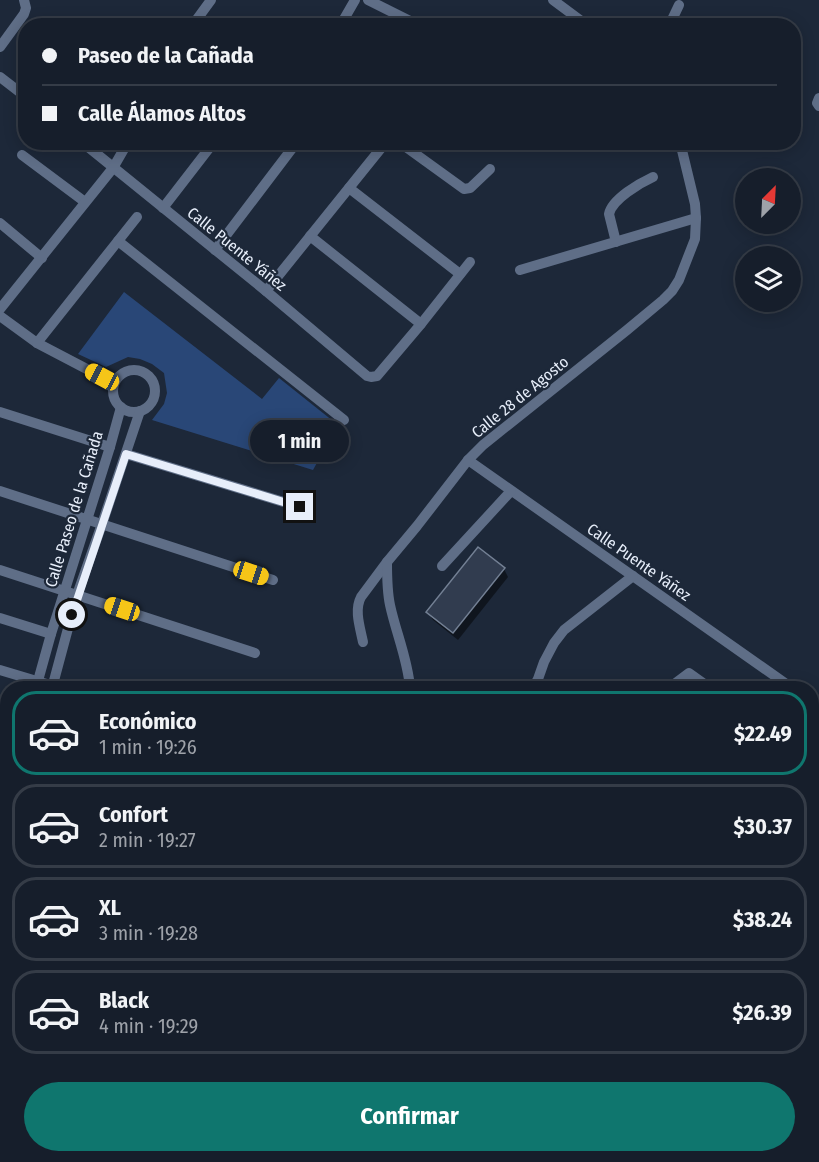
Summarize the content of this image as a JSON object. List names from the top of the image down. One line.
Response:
{"streets":{"street":["Calle Puente Yáñez","Calle 28 de Agosto","Calle Paseo de la Cañada"]},"crossings":[["Calle Puente Yáñez","Calle 28 de Agosto"]],"north":"top right","page":{"banner":["Paseo de la Cañada","Calle Álamos Altos"],"bubble":"1 min","list":[{"name":"Económico","note":"1 min · 19:26","value":"$22.49"},{"name":"Confort","note":"2 min · 19:27","value":"$30.37"},{"name":"XL","note":"3 min · 19:28","value":"$38.24"},{"name":"Black","note":"4 min · 19:29","value":"$26.39"}],"buttons":"Confirmar"}}
